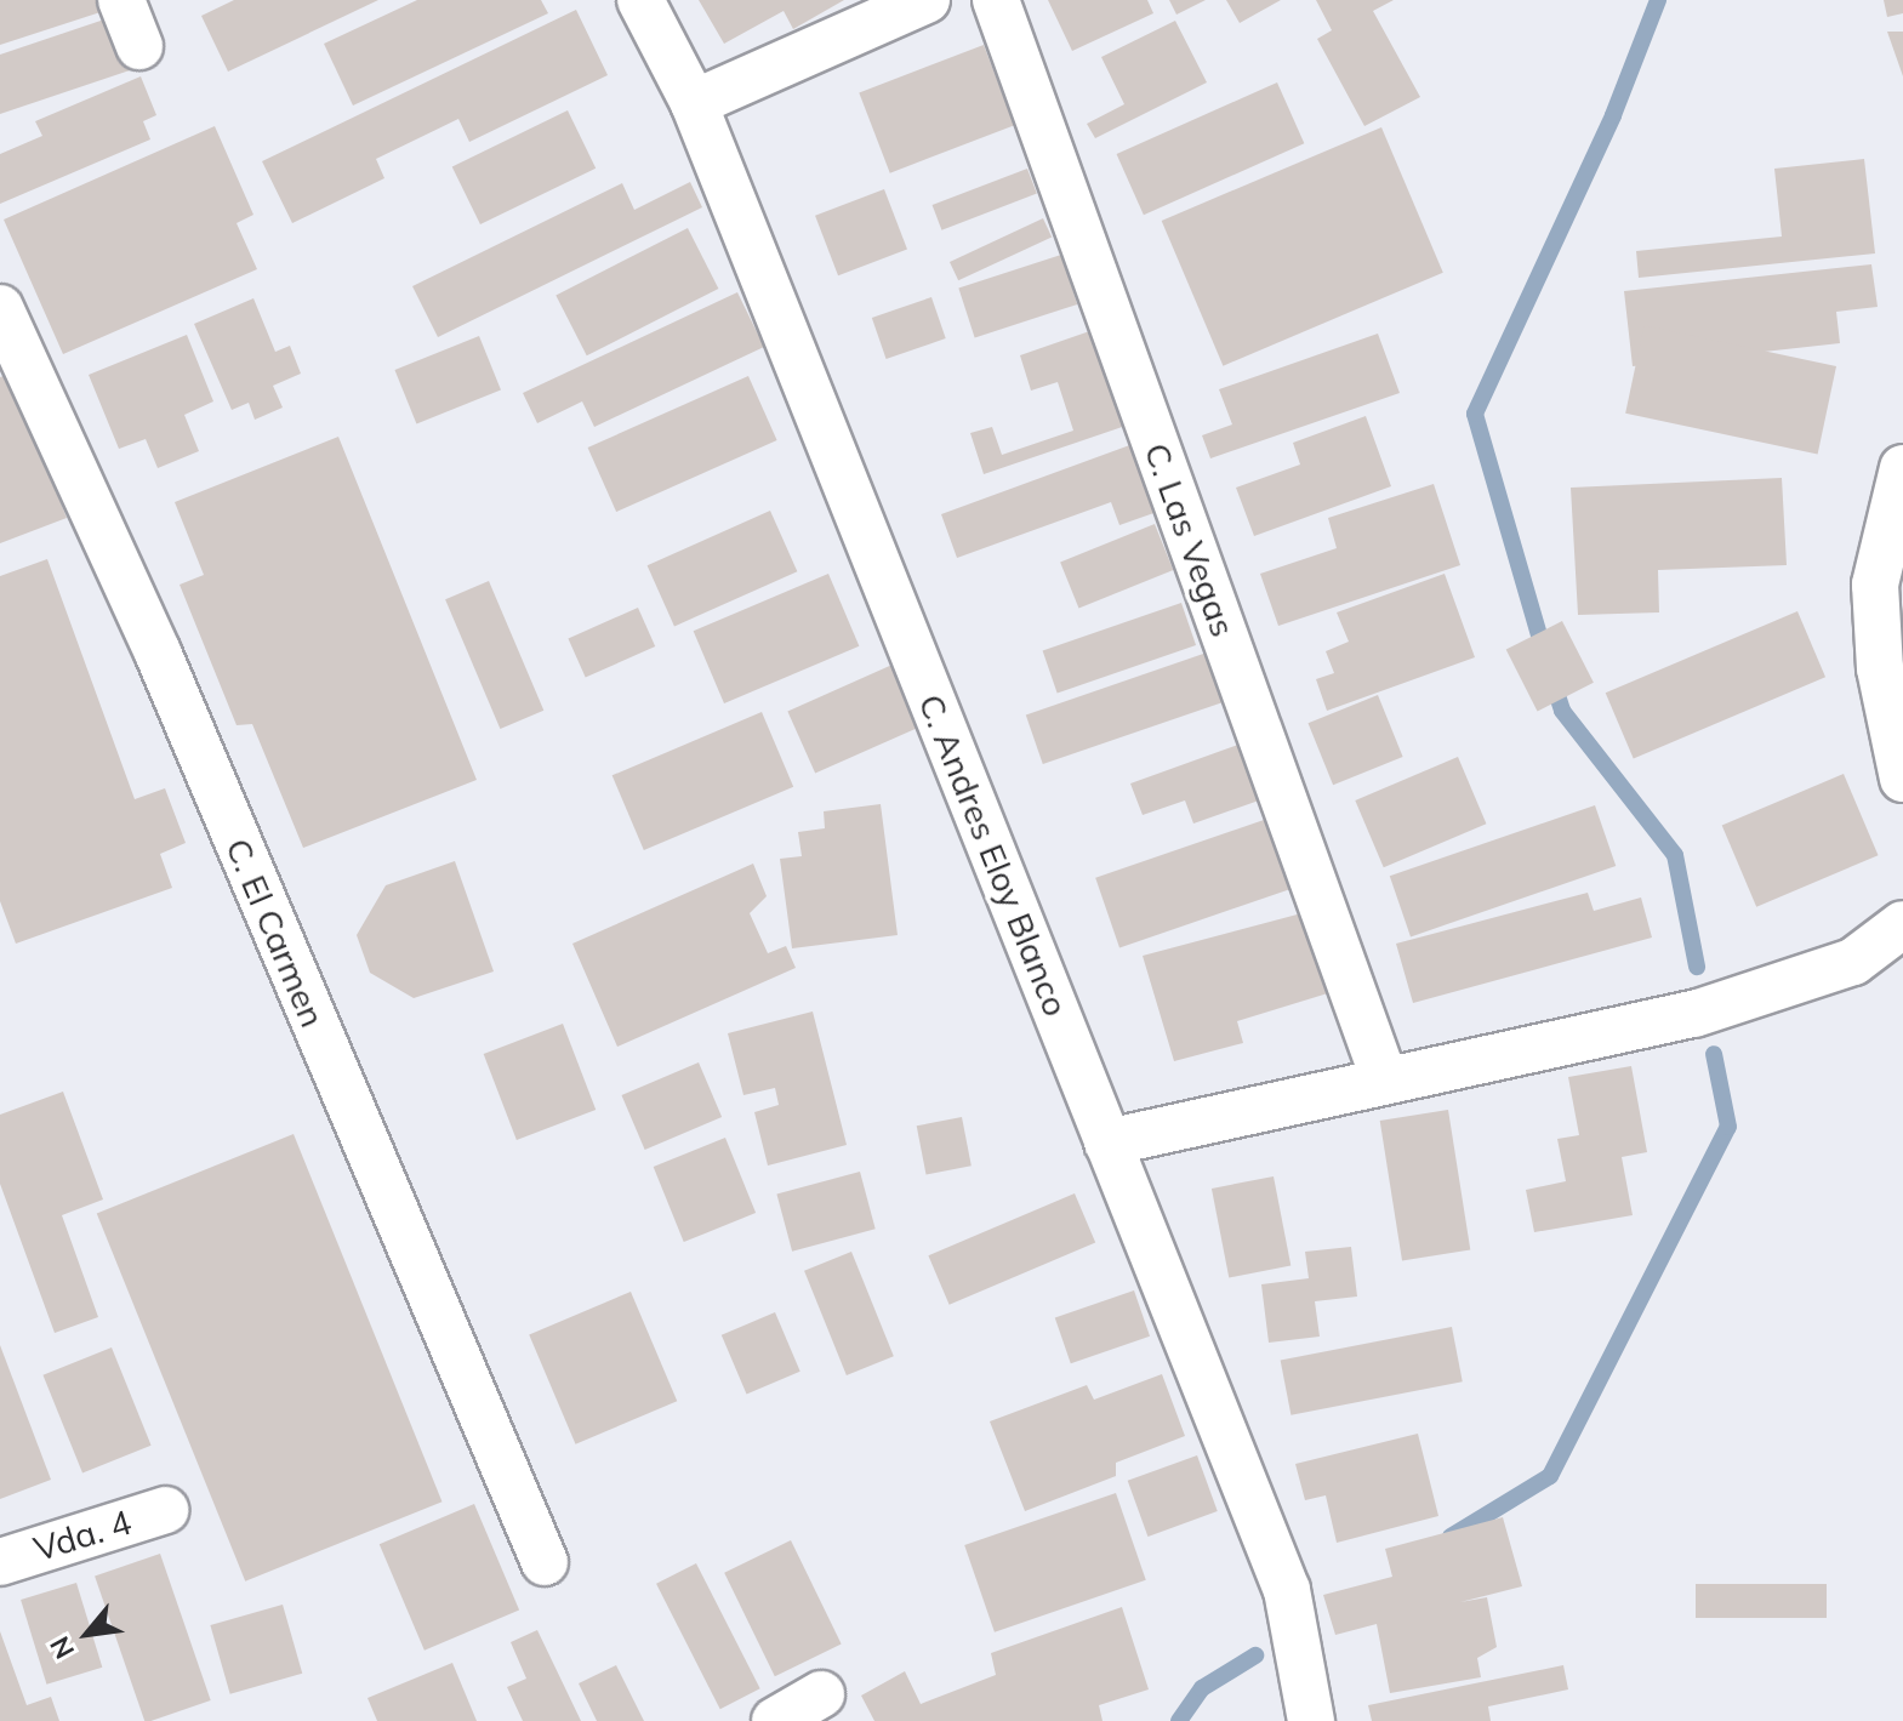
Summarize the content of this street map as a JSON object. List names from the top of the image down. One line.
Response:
{"streets":{"street":["C. Las Vegas","C. Andres Eloy Blanco","C. El Carmen","Vda. 4"]},"north":"bottom left"}
